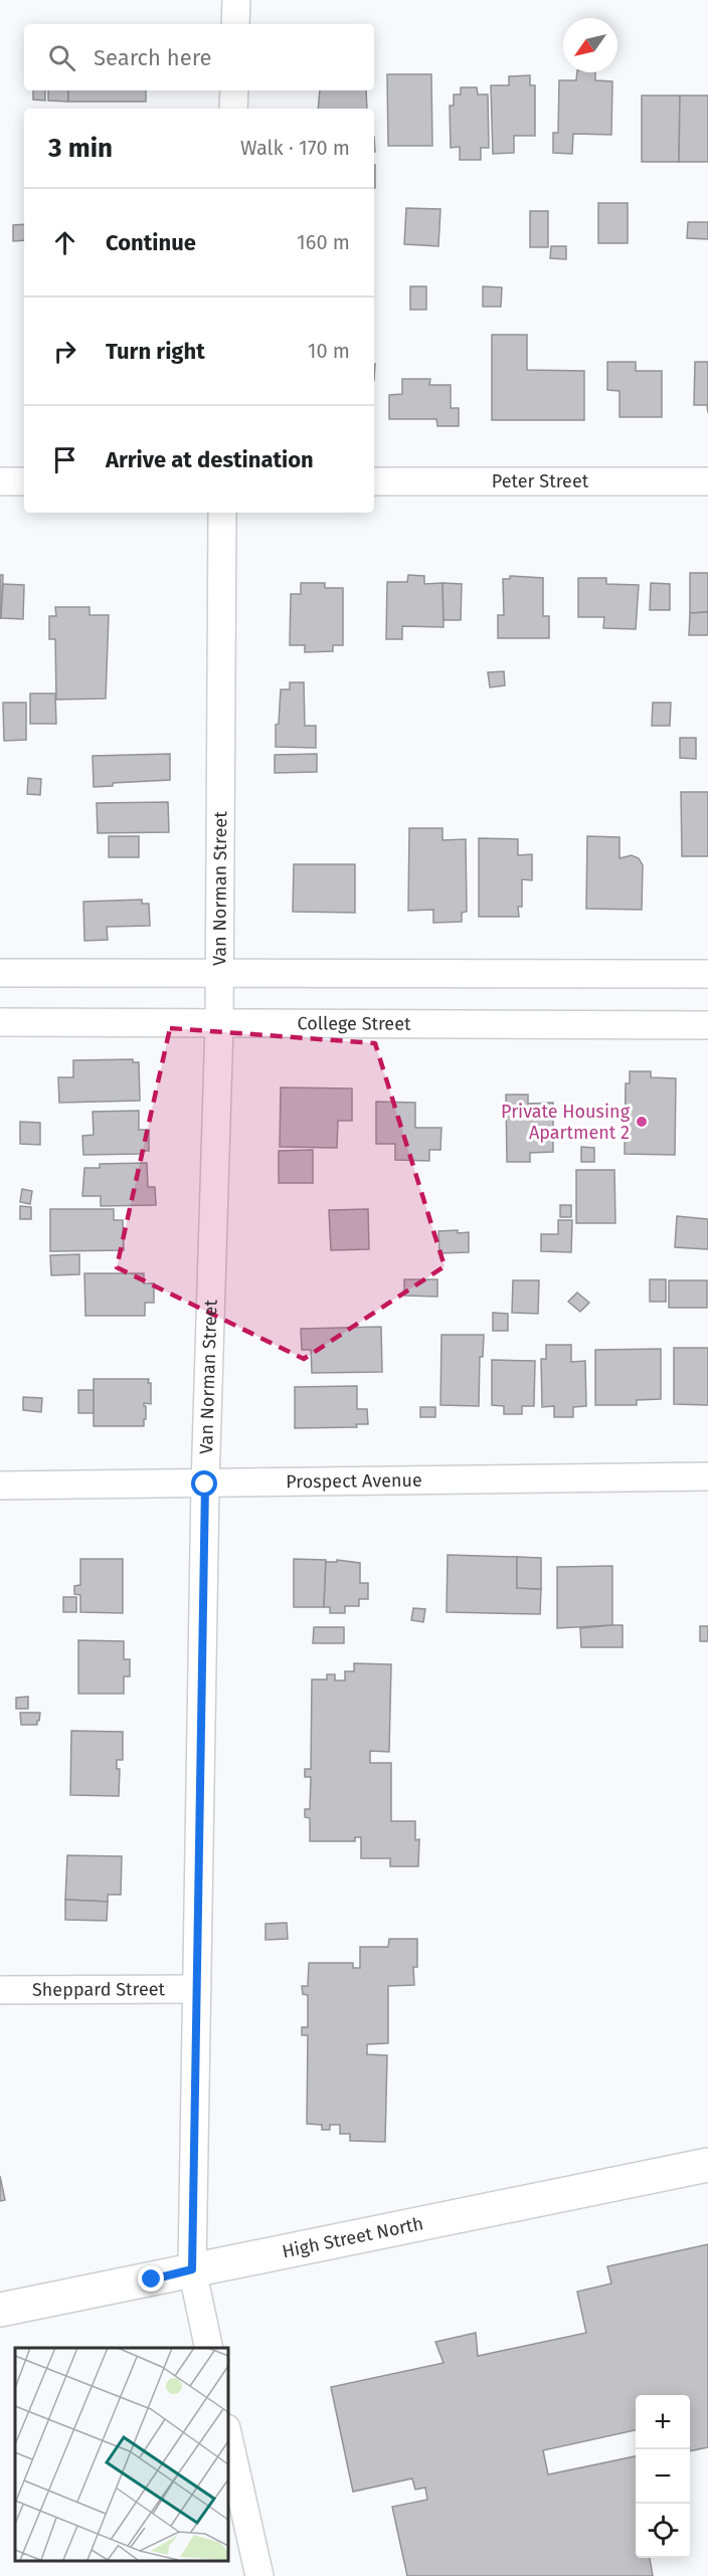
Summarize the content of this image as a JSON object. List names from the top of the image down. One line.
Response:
{"streets":{"main road":["High Street North"],"street":["Peter Street","Van Norman Street","College Street","Prospect Avenue","Sheppard Street"]},"crossings":[["Van Norman Street","College Street"],["Van Norman Street","Prospect Avenue"],["Van Norman Street","Sheppard Street"],["Van Norman Street","High Street North"]],"places":["Private Housing Apartment 2"],"north":"bottom left","page":{"search":"Search here","heading":["3 min","Walk · 170 m"],"list":[["Continue","160 m"],["Turn right","10 m"],"Arrive at destination"],"map_buttons":["+","−"]}}
